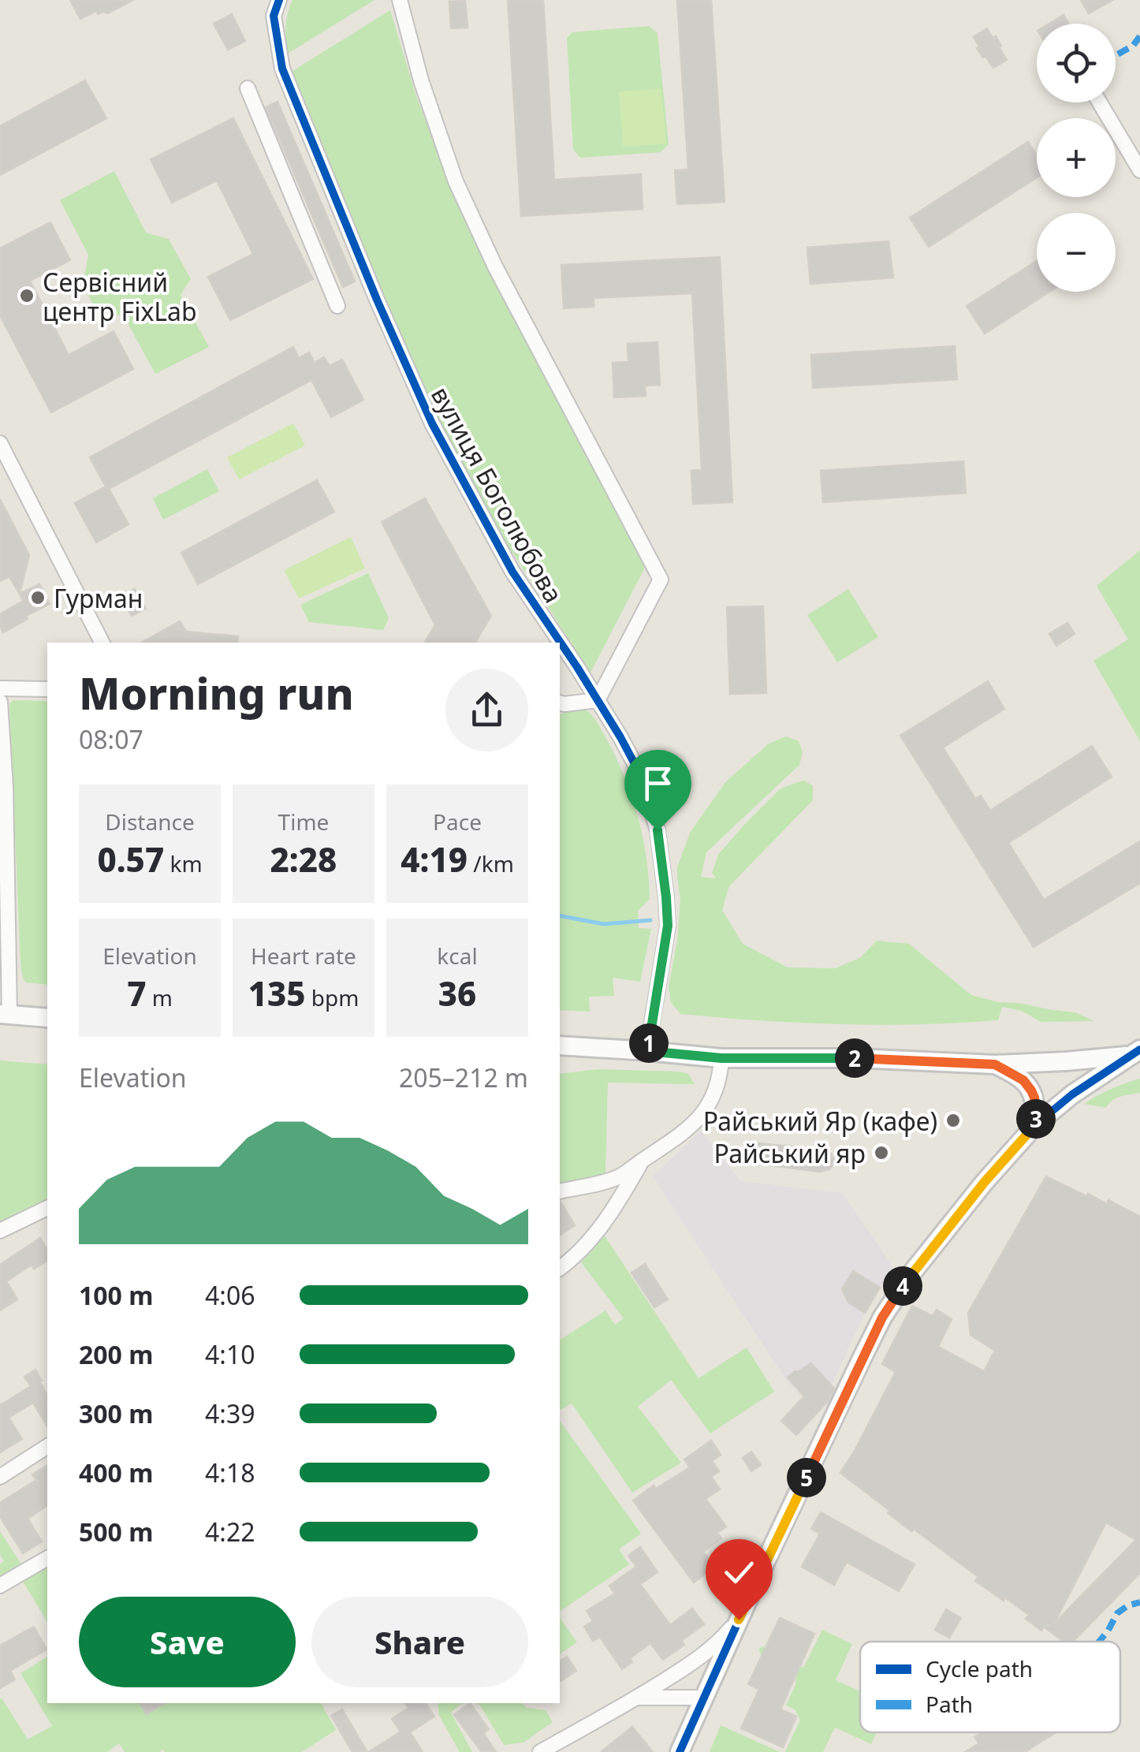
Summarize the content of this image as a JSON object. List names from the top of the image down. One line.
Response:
{"streets":{"street":["вулиця Боголюбова"]},"places":["Сервiсний центр FixLab","Гурман","Райський Яр (кафе)","Райський яр"],"legend":["Cycle path","Path"],"page":{"map_buttons":["+","−"],"heading":["Morning run","08:07"],"stats":[["Distance","0.57 km"],["Time","2:28"],["Pace","4:19 /km"],["Elevation","7 m"],["Heart rate","135 bpm"],["kcal","36"]],"pins":["1","2","3","4","5"],"chart":["Elevation","205–212 m"],"list":[{"name":"100 m","note":"4:06"},{"name":"200 m","note":"4:10"},{"name":"300 m","note":"4:39"},{"name":"400 m","note":"4:18"},{"name":"500 m","note":"4:22"}],"buttons":["Save","Share"]}}
